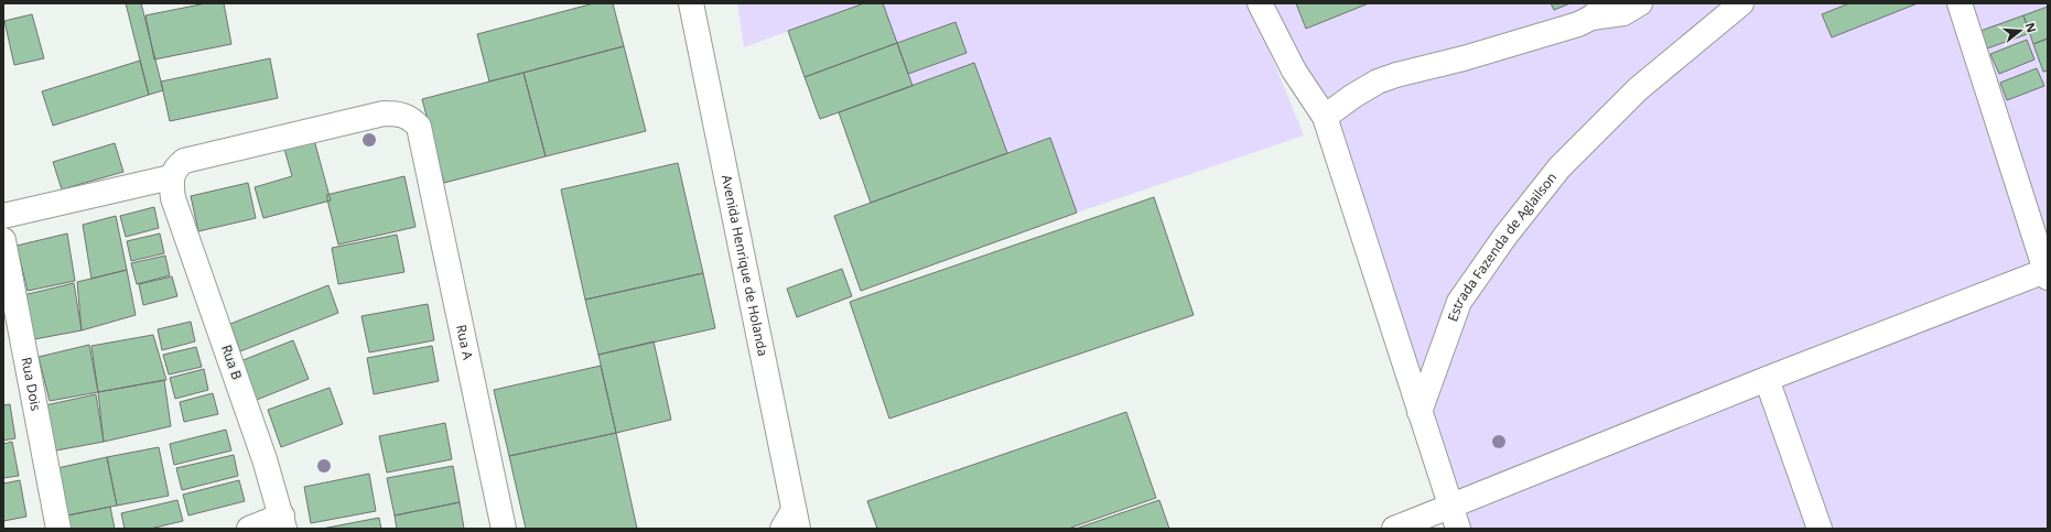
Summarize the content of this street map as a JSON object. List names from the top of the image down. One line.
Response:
{"streets":{"street":["Estrada Fazenda de Aglailson","Avenida Henrique de Holanda","Rua A","Rua B","Rua Dois"]},"crossings":[["Rua A","Rua B"]],"north":"right"}
